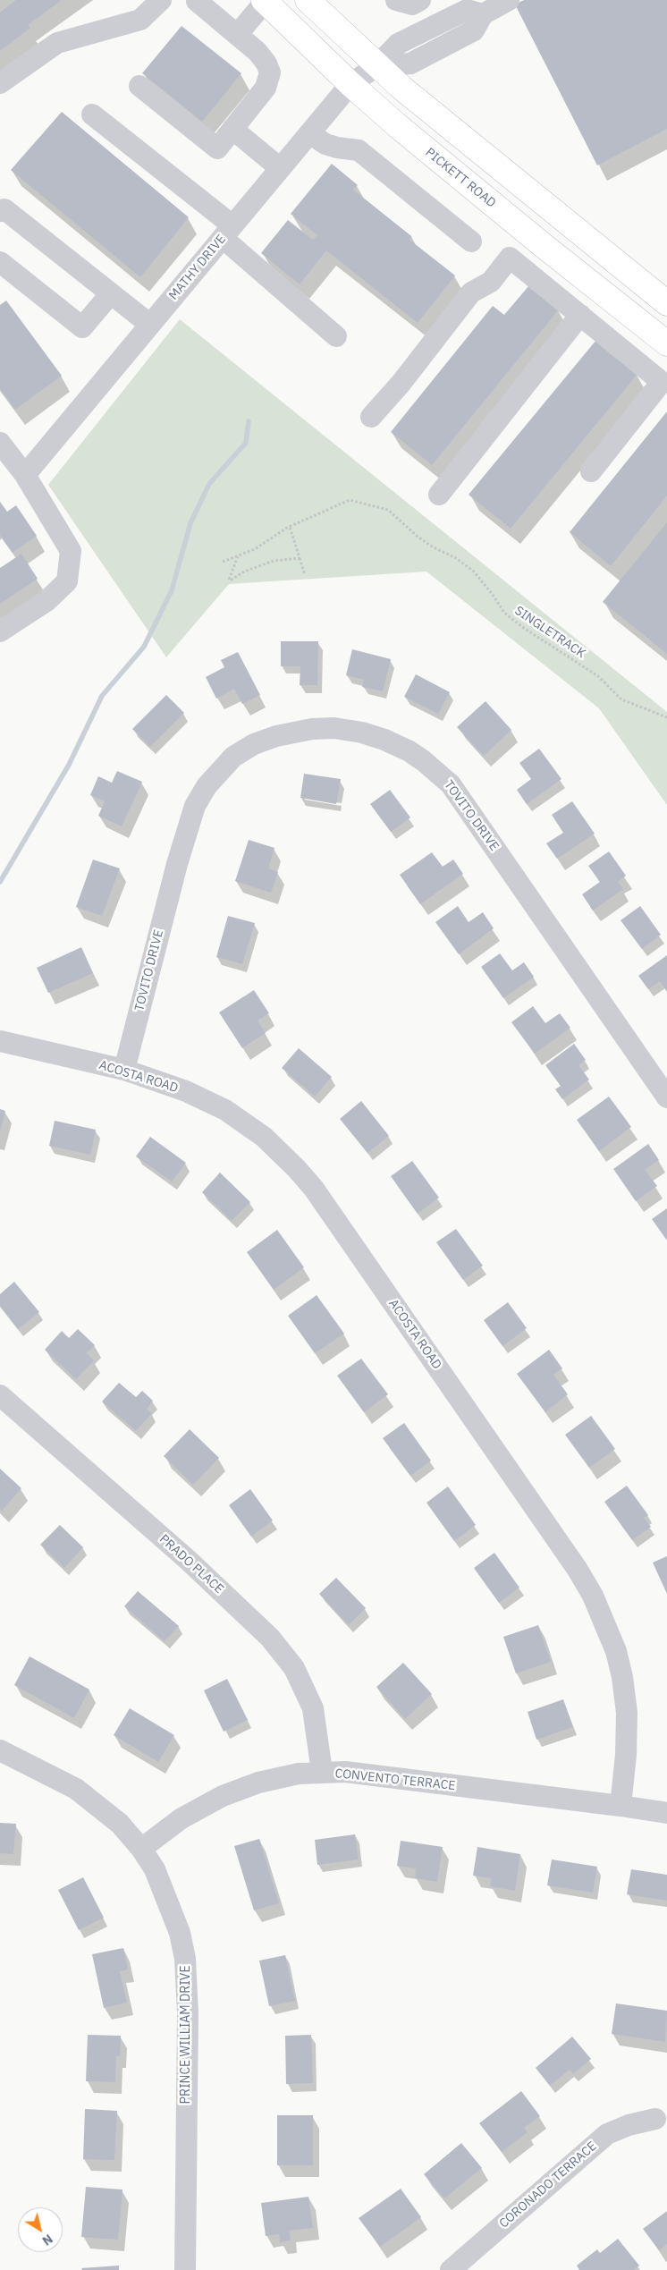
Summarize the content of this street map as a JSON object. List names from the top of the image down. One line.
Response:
{"streets":{"main road":["PICKETT ROAD"],"street":["MATHY DRIVE","TOVITO DRIVE","ACOSTA ROAD","PRADO PLACE","CONVENTO TERRACE","PRINCE WILLIAM DRIVE","CORONADO TERRACE"],"path":["SINGLETRACK"]},"crossings":[["PICKETT ROAD","MATHY DRIVE"],["TOVITO DRIVE","ACOSTA ROAD"],["ACOSTA ROAD","CONVENTO TERRACE"],["PRADO PLACE","CONVENTO TERRACE"],["CONVENTO TERRACE","PRINCE WILLIAM DRIVE"]],"north":"bottom right"}
